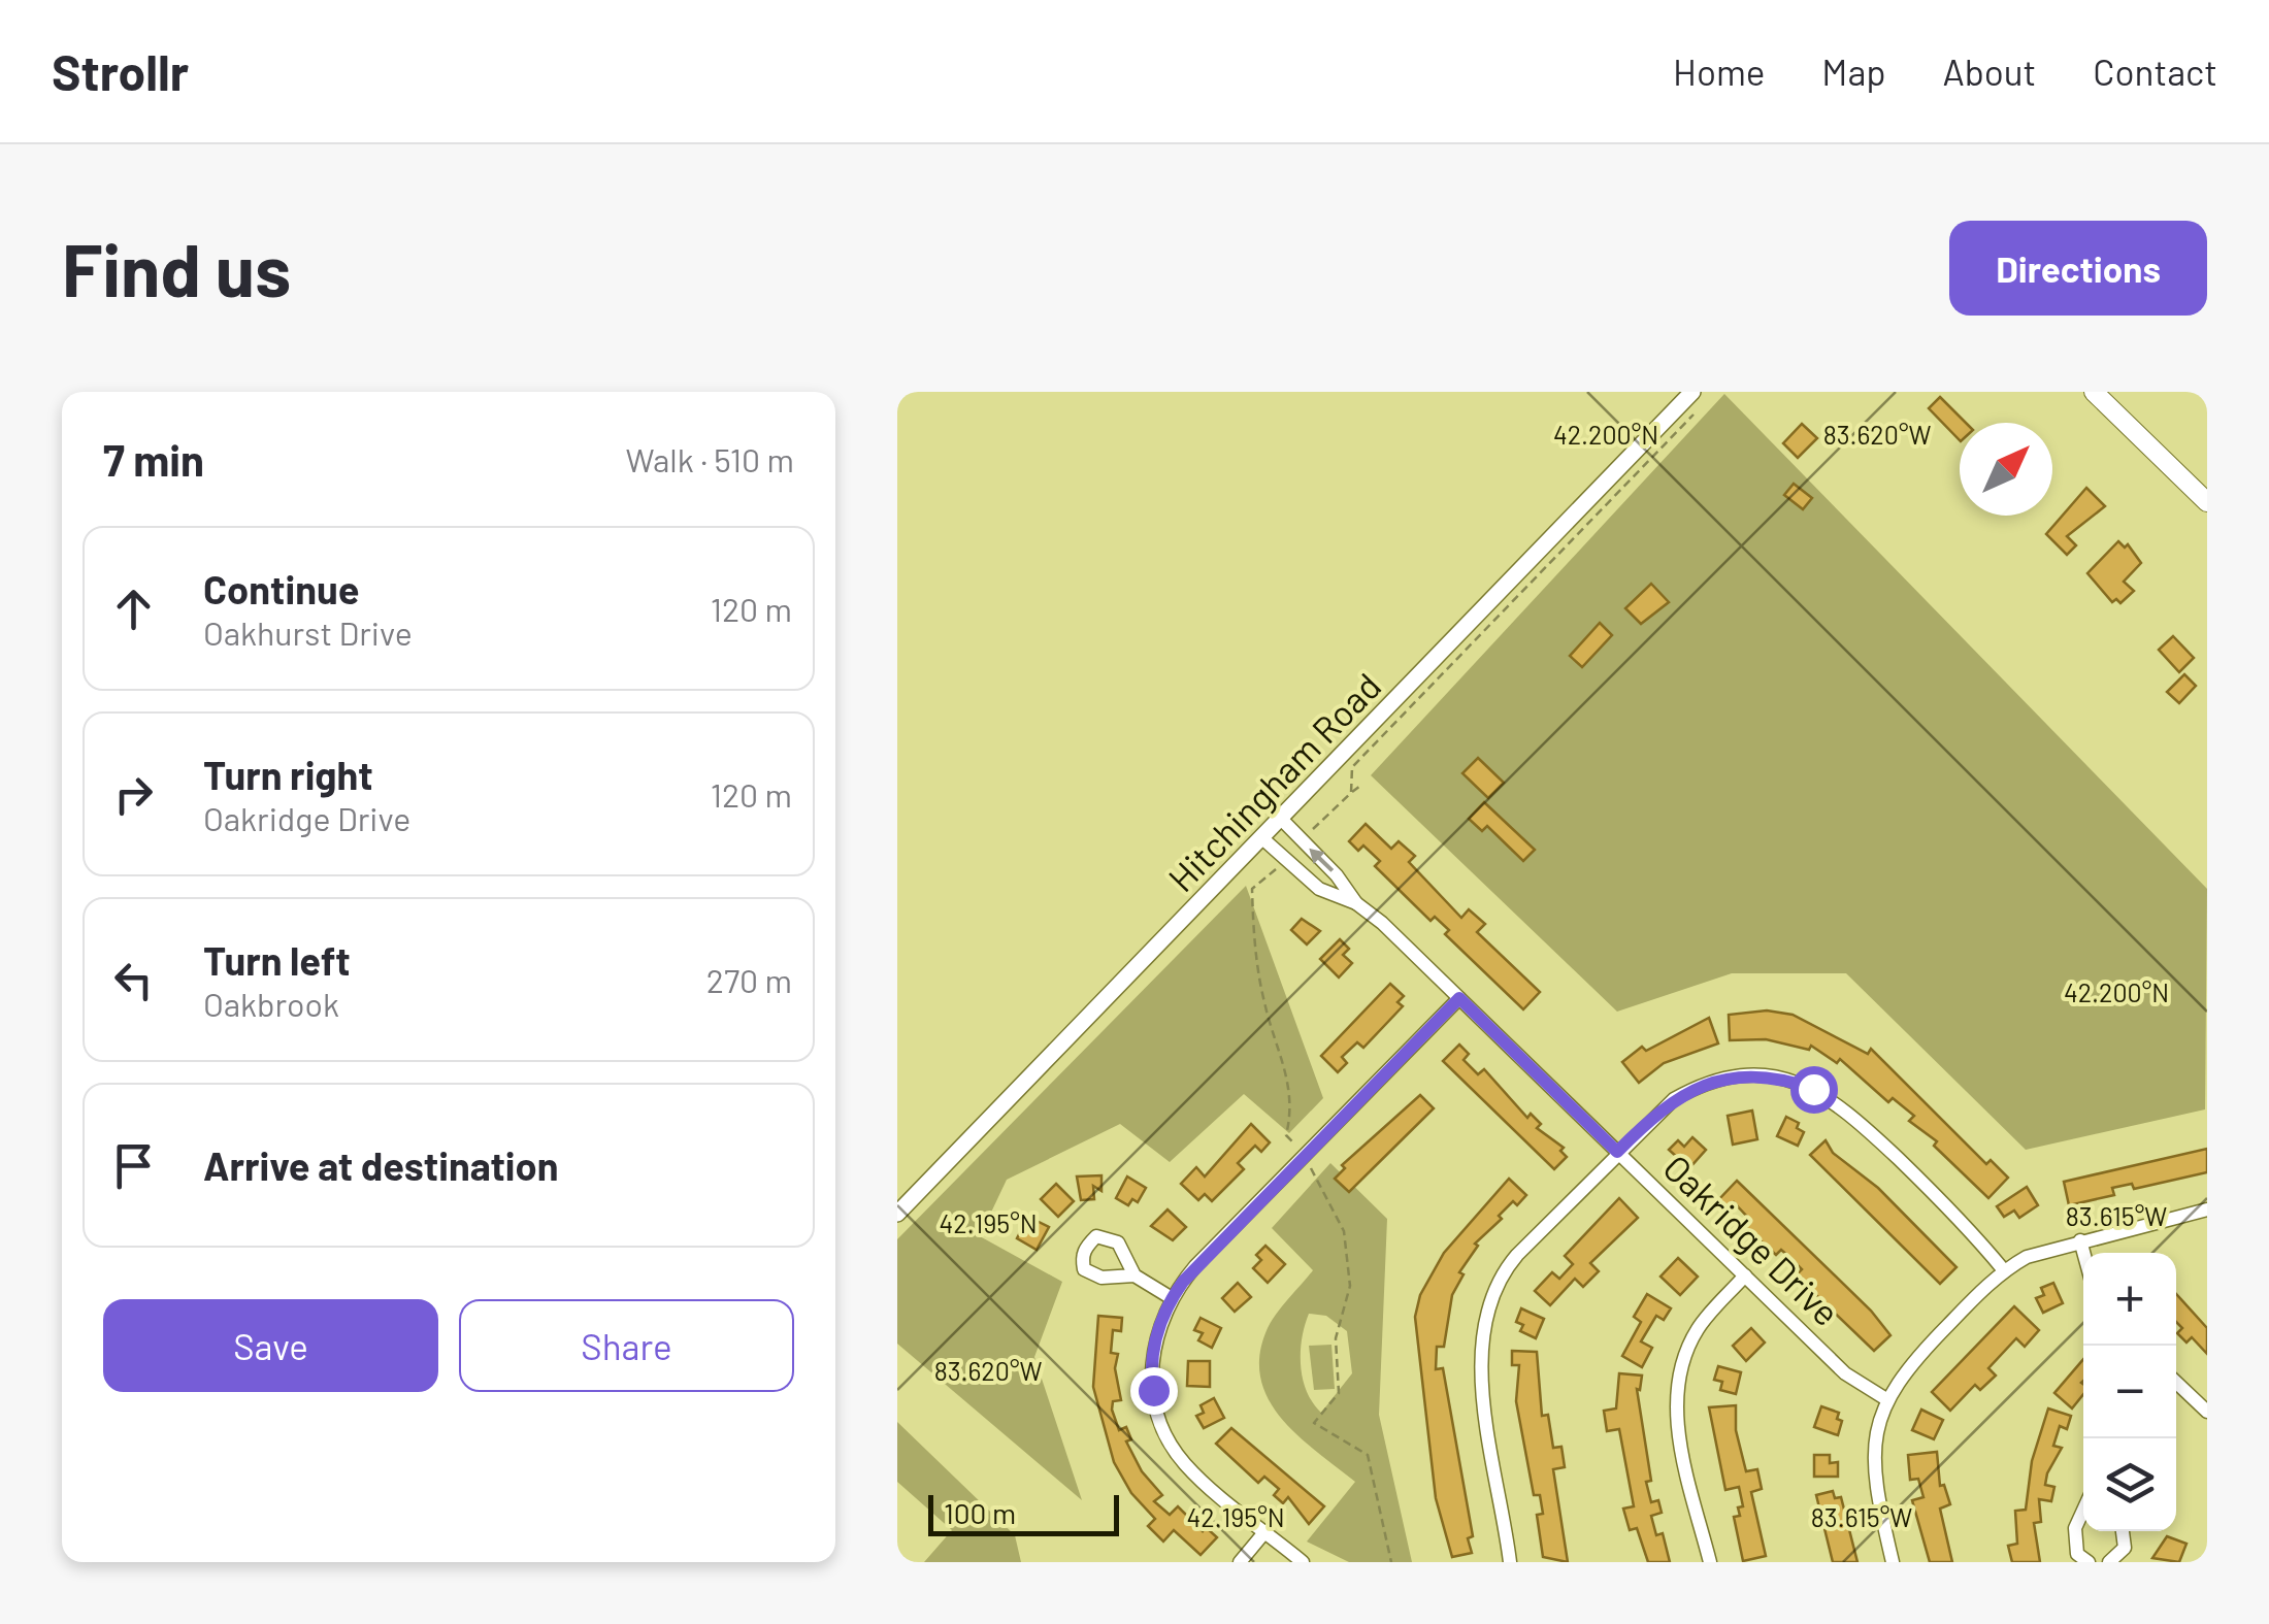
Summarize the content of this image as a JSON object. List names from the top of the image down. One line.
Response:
{"streets":{"street":["Hitchingham Road","Oakridge Drive"]},"crossings":[["Hitchingham Road","Oakridge Drive"]],"scale_bar":"100 m","north":"top right","page":{"header":"Strollr","nav":["Home","Map","About","Contact"],"buttons":["Directions",["Save","Share"]],"title":"Find us","heading":["7 min","Walk · 510 m"],"list":[["Continue","Oakhurst Drive","120 m"],["Turn right","Oakridge Drive","120 m"],["Turn left","Oakbrook","270 m"],"Arrive at destination"],"map_buttons":["+","−"],"scale":"100 m"},"coordinates":["42.200°N","83.620°W","83.615°W","42.195°N"]}
